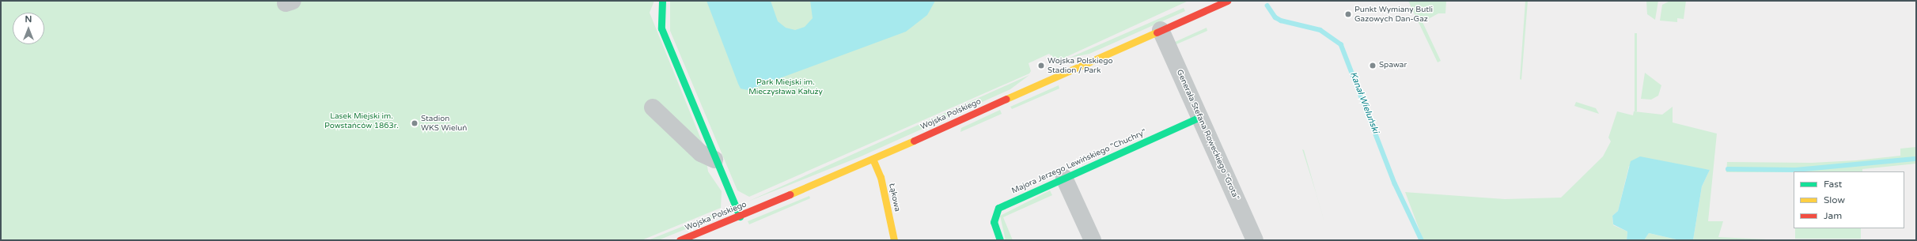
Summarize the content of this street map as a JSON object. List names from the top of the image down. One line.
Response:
{"streets":{"street":["Wojska Polskiego","Generała Stefana Roweckiego \"Grota\"","Majora Jerzego Lewińskiego \"Chuchry\"","Łąkowa"]},"crossings":[["Wojska Polskiego","Generała Stefana Roweckiego \"Grota\""],["Wojska Polskiego","Łąkowa"],["Generała Stefana Roweckiego \"Grota\"","Majora Jerzego Lewińskiego \"Chuchry\""]],"water":["Kanał Wieluński"],"parks":["Park Miejski im. Mieczysława Kałuży","Lasek Miejski im. Powstańców 1863r."],"places":["Punkt Wymiany Butli Gazowych Dan-Gaz","Wojska Polskiego Stadion / Park","Spawar","Stadion WKS Wieluń"],"legend":["Fast","Slow","Jam"],"north":"top"}
